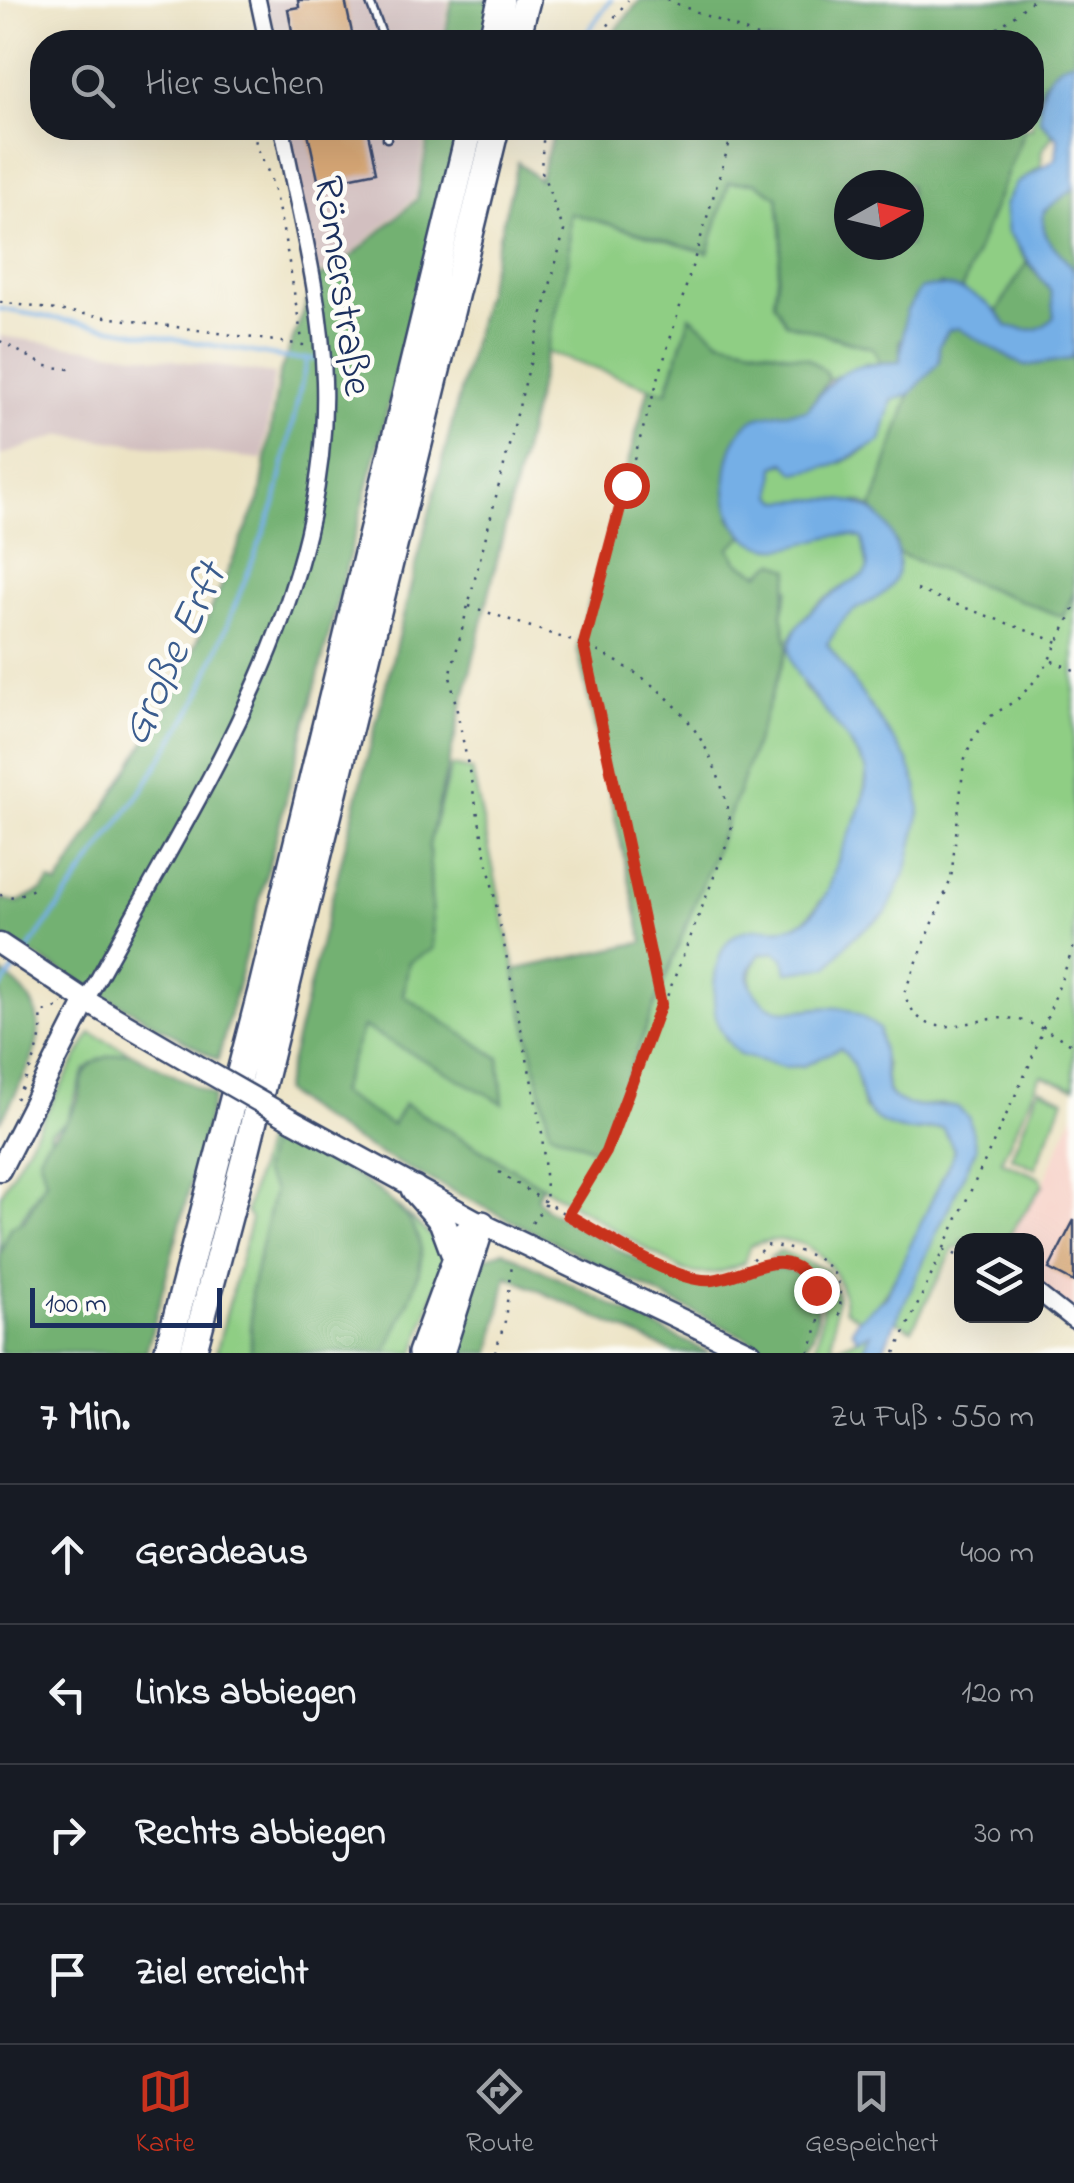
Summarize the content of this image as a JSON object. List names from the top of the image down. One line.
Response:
{"streets":{"street":["Römerstraße"]},"water":["Große Erft"],"scale_bar":"100 m","north":"right","page":{"search":"Hier suchen","scale":"100 m","heading":["7 Min.","Zu Fuß · 550 m"],"list":[["Geradeaus","400 m"],["Links abbiegen","120 m"],["Rechts abbiegen","30 m"],"Ziel erreicht"],"nav":["Karte","Route","Gespeichert"]}}
